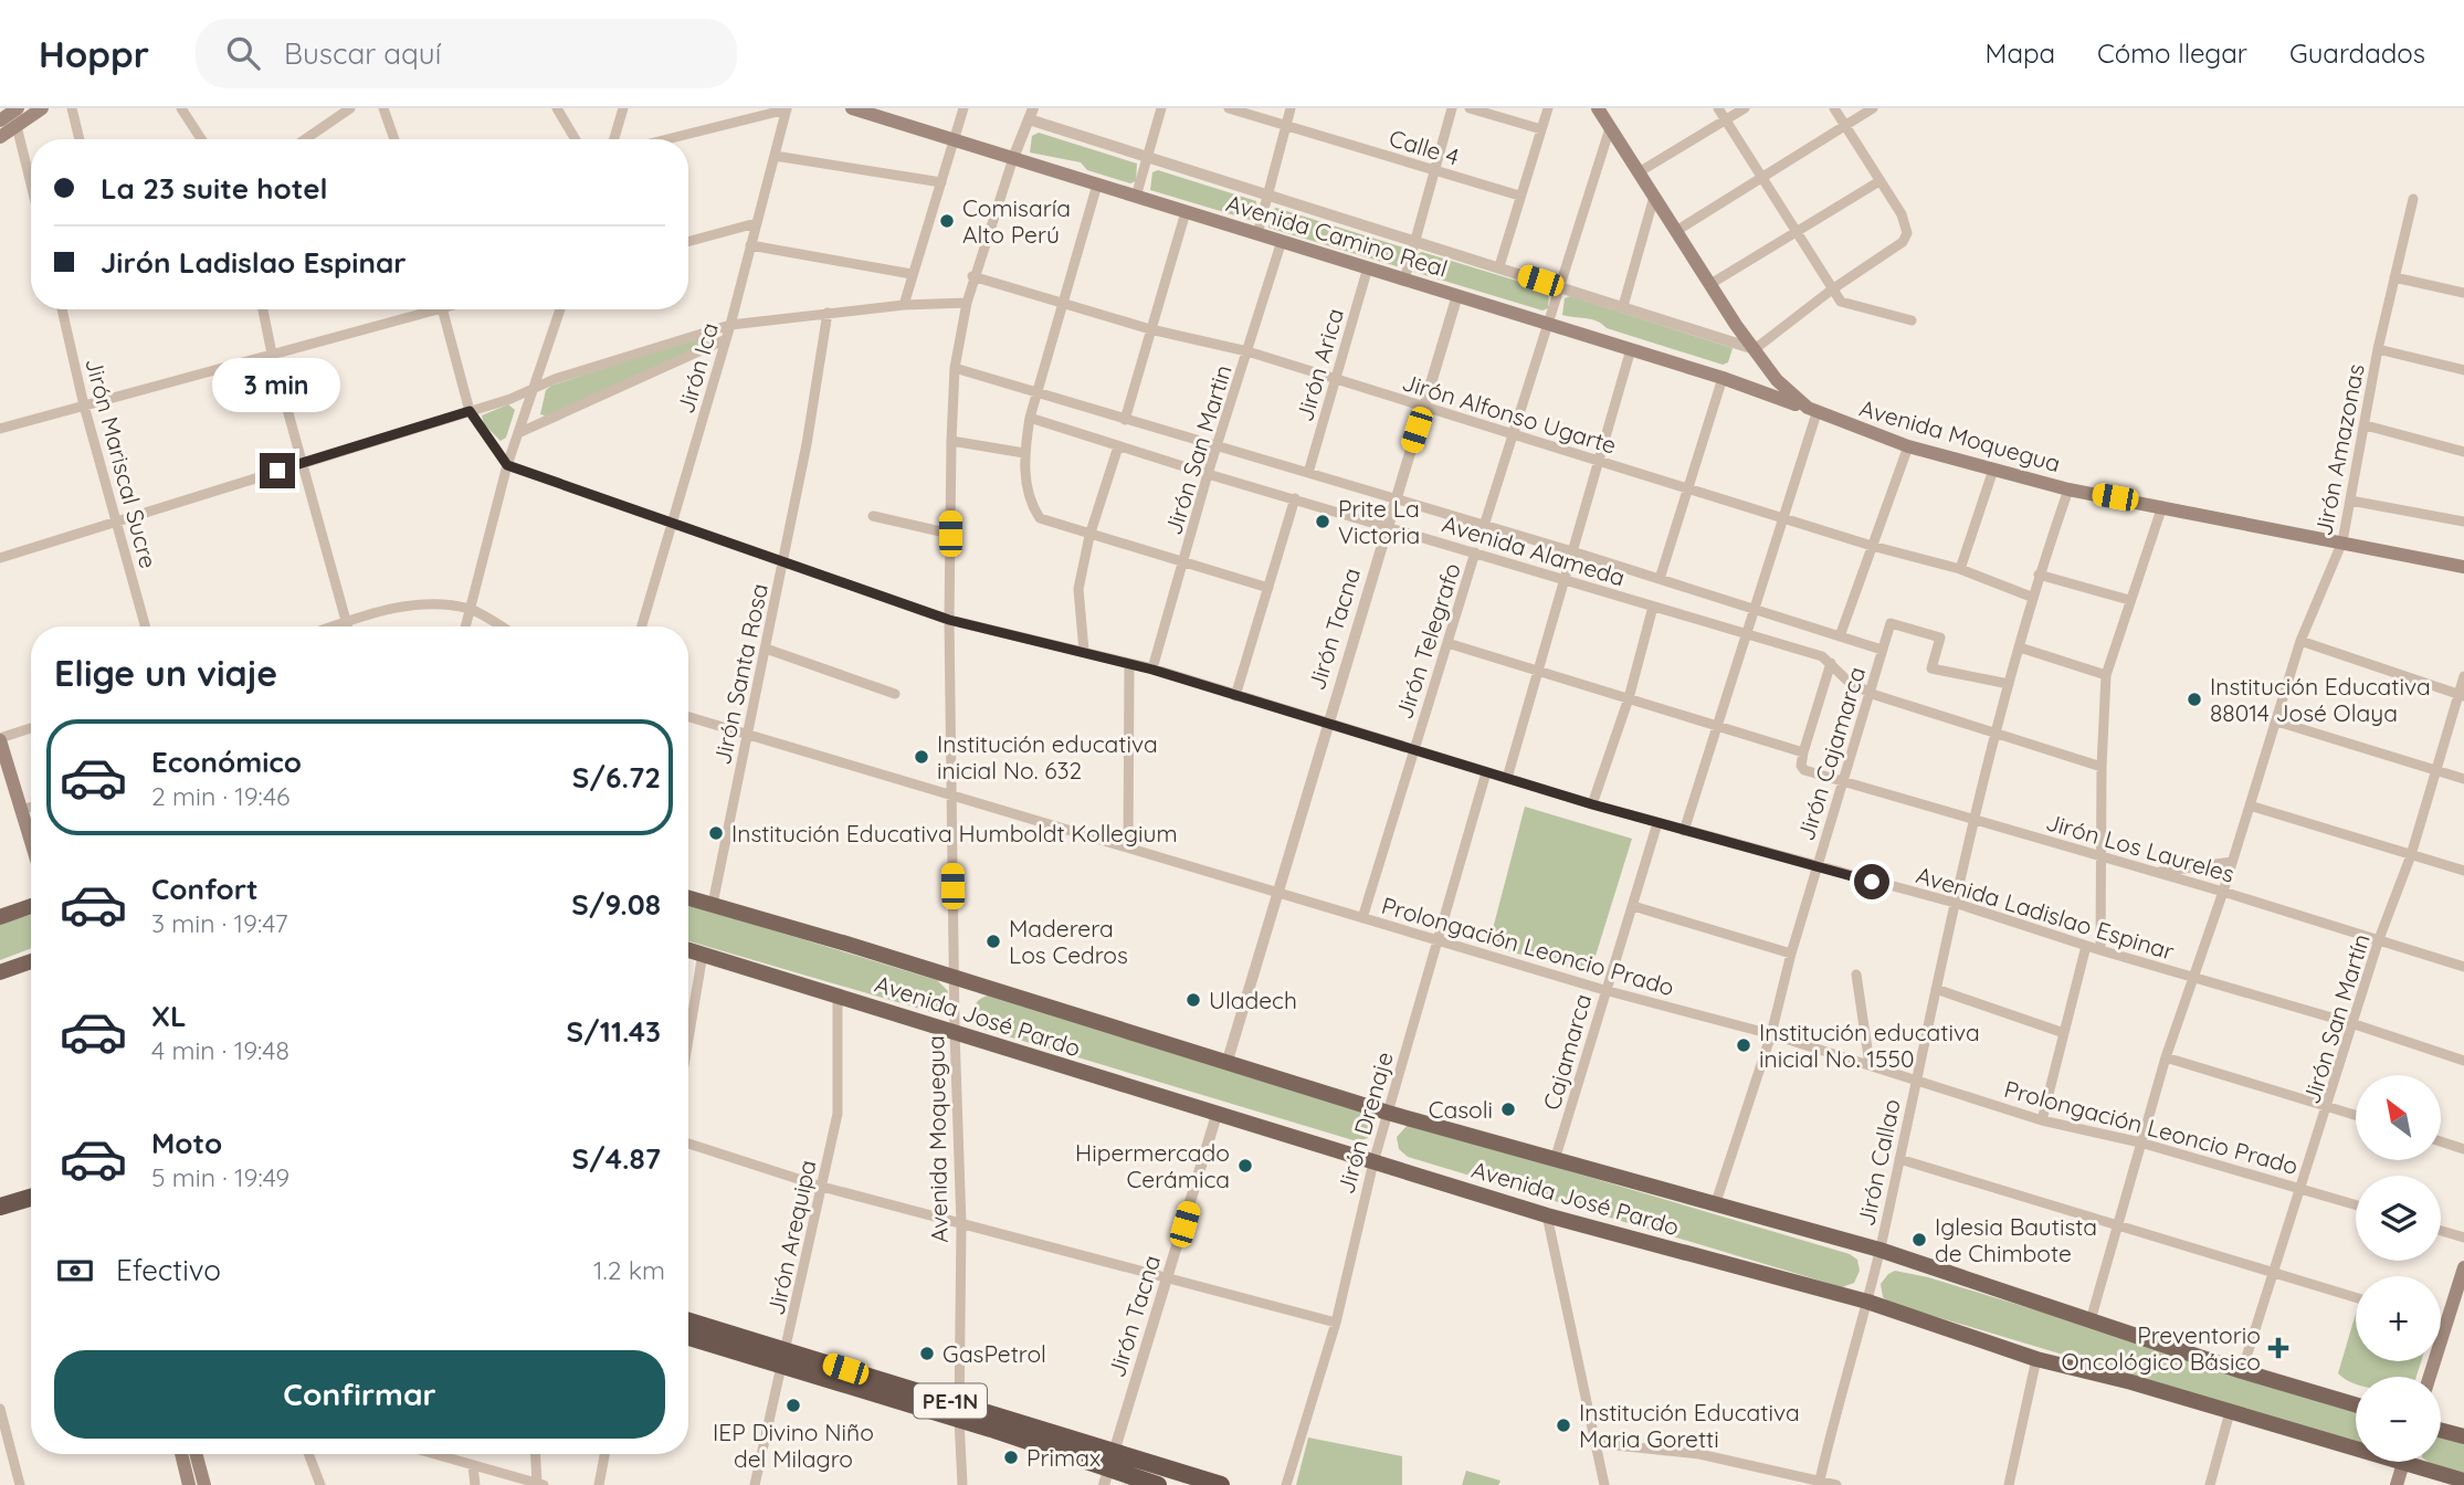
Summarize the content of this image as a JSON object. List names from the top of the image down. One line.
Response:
{"streets":{"highway":["PE-1N"],"main road":["Avenida Camino Real","Avenida Moquegua","Avenida José Pardo"],"street":["Calle 4","Jirón Arica","Jirón Ica","Jirón Alfonso Ugarte","Jirón San Martin","Jirón Amazonas","Jirón Mariscal Sucre","Avenida Alameda","Jirón Tacna","Jirón Telegrafo","Jirón Santa Rosa","Jirón Cajamarca","Jirón Los Laureles","Avenida Ladislao Espinar","Prolongación Leoncio Prado","Jirón San Martín","Cajamarca","Jirón Drenaje","Jirón Callao","Jirón Arequipa"]},"crossings":[["Avenida Camino Real","Jirón Arica"],["Avenida Camino Real","Avenida Moquegua"],["Avenida Camino Real","Jirón San Martin"],["Avenida Camino Real","Jirón Tacna"],["Jirón Arica","Jirón Alfonso Ugarte"],["Jirón Arica","Avenida Alameda"],["Jirón Ica","Avenida Ladislao Espinar"],["Jirón Alfonso Ugarte","Avenida Moquegua"],["Jirón Alfonso Ugarte","Jirón San Martin"],["Jirón Alfonso Ugarte","Jirón Tacna"],["Jirón Alfonso Ugarte","Jirón Callao"],["Avenida Moquegua","Jirón Amazonas"],["Avenida Moquegua","Avenida Alameda"],["Avenida Moquegua","Avenida Ladislao Espinar"],["Avenida Moquegua","Prolongación Leoncio Prado"],["Avenida Moquegua","Avenida José Pardo"],["Avenida Moquegua","Jirón Callao"],["Avenida Moquegua","PE-1N"],["Jirón San Martin","Avenida Alameda"],["Jirón San Martin","Avenida Ladislao Espinar"],["Jirón Amazonas","Jirón Los Laureles"],["Jirón Amazonas","Avenida Ladislao Espinar"],["Jirón Amazonas","Prolongación Leoncio Prado"],["Jirón Amazonas","Avenida José Pardo"],["Avenida Alameda","Jirón Tacna"],["Avenida Alameda","Jirón Telegrafo"],["Avenida Alameda","Jirón Cajamarca"],["Avenida Alameda","Jirón Callao"],["Jirón Tacna","Avenida Ladislao Espinar"],["Jirón Tacna","Prolongación Leoncio Prado"],["Jirón Tacna","Avenida José Pardo"],["Jirón Tacna","PE-1N"],["Jirón Telegrafo","Avenida Ladislao Espinar"],["Jirón Telegrafo","Prolongación Leoncio Prado"],["Jirón Santa Rosa","Avenida Ladislao Espinar"],["Jirón Santa Rosa","Prolongación Leoncio Prado"],["Jirón Santa Rosa","Avenida José Pardo"],["Jirón Cajamarca","Jirón Los Laureles"],["Jirón Cajamarca","Avenida Ladislao Espinar"],["Jirón Cajamarca","Prolongación Leoncio Prado"],["Jirón Cajamarca","Avenida José Pardo"],["Jirón Cajamarca","Jirón Callao"],["Jirón Los Laureles","Jirón San Martín"],["Jirón Los Laureles","Jirón Callao"],["Avenida Ladislao Espinar","Jirón San Martín"],["Avenida Ladislao Espinar","Cajamarca"],["Avenida Ladislao Espinar","Jirón Drenaje"],["Avenida Ladislao Espinar","Jirón Callao"],["Prolongación Leoncio Prado","Jirón San Martín"],["Prolongación Leoncio Prado","Cajamarca"],["Prolongación Leoncio Prado","Jirón Drenaje"],["Prolongación Leoncio Prado","Jirón Callao"],["Avenida José Pardo","Jirón San Martín"],["Avenida José Pardo","Cajamarca"],["Avenida José Pardo","Jirón Drenaje"],["Avenida José Pardo","Jirón Callao"],["Avenida José Pardo","Jirón Arequipa"],["Jirón Arequipa","PE-1N"]],"places":{"other":["Comisaría Alto Perú","Prite La Victoria","Institución Educativa 88014 José Olaya","Institución educativa inicial No. 632","Institución Educativa Humboldt Kollegium","Maderera Los Cedros","Uladech","Institución educativa inicial No. 1550","Casoli","Hipermercado Cerámica","Iglesia Bautista de Chimbote","GasPetrol","IEP Divino Niño del Milagro","Institución Educativa Maria Goretti","Primax"],"health":["Preventorio Oncológico Básico"]},"north":"top left","page":{"header":"Hoppr","search":"Buscar aquí","nav":["Mapa","Cómo llegar","Guardados"],"banner":["La 23 suite hotel","Jirón Ladislao Espinar"],"bubble":"3 min","heading":"Elige un viaje","list":[{"name":"Económico","note":"2 min · 19:46","value":"S/6.72"},{"name":"Confort","note":"3 min · 19:47","value":"S/9.08"},{"name":"XL","note":"4 min · 19:48","value":"S/11.43"},{"name":"Moto","note":"5 min · 19:49","value":"S/4.87"}],"map_buttons":["+","−"],"pay":["Efectivo","1.2 km"],"buttons":"Confirmar"}}
